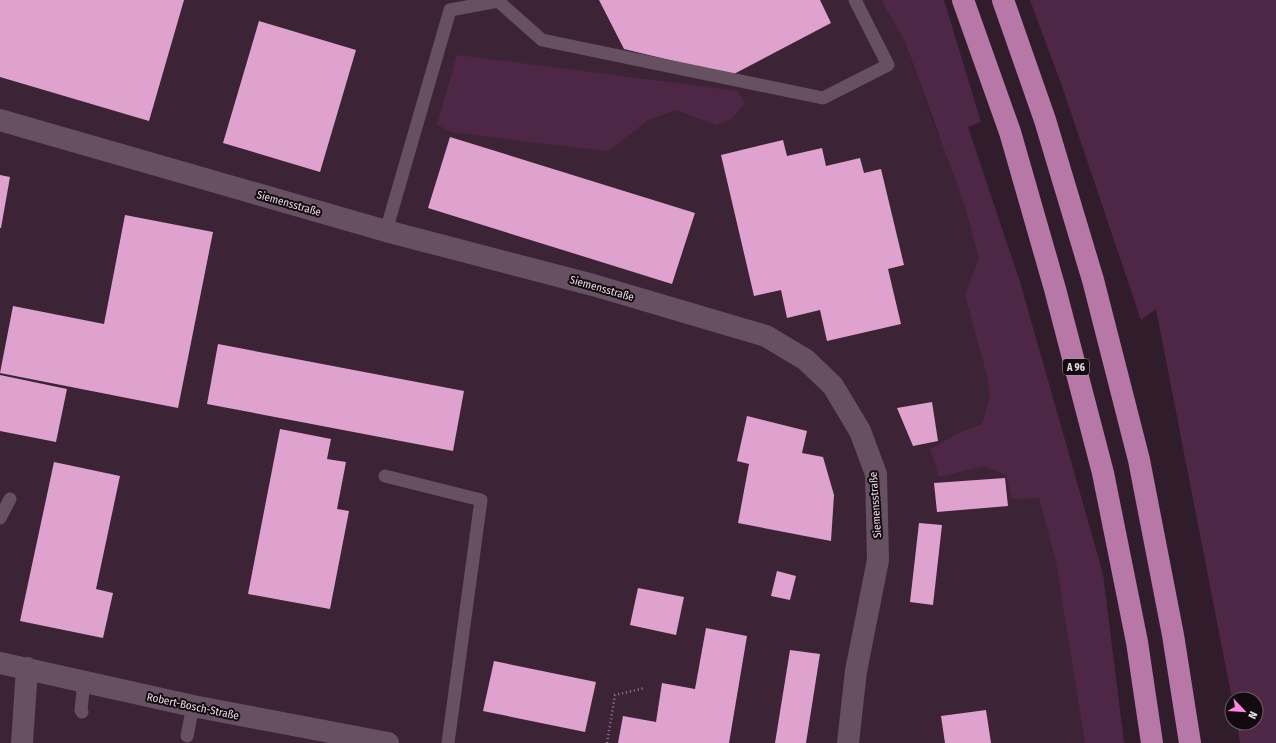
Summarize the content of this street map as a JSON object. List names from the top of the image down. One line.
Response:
{"streets":{"highway":["A 96"],"street":["Siemensstraße","Robert-Bosch-Straße"]},"north":"bottom right"}
